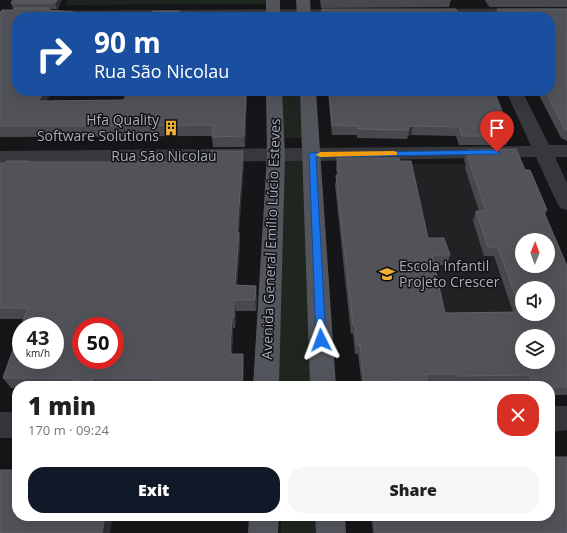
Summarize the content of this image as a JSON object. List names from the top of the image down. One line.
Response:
{"streets":{"main road":["Avenida General Emílio Lúcio Esteves"],"street":["Rua São Nicolau"]},"crossings":[["Rua São Nicolau","Avenida General Emílio Lúcio Esteves"]],"places":{"building":["Hfa Quality Software Solutions"],"school or university":["Escola Infantil Projeto Crescer"]},"north":"top","page":{"turn":["90 m","Rua São Nicolau"],"speed":"43 km/h","limit":"50","heading":["1 min","170 m · 09:24"],"buttons":["Exit","Share"]}}
